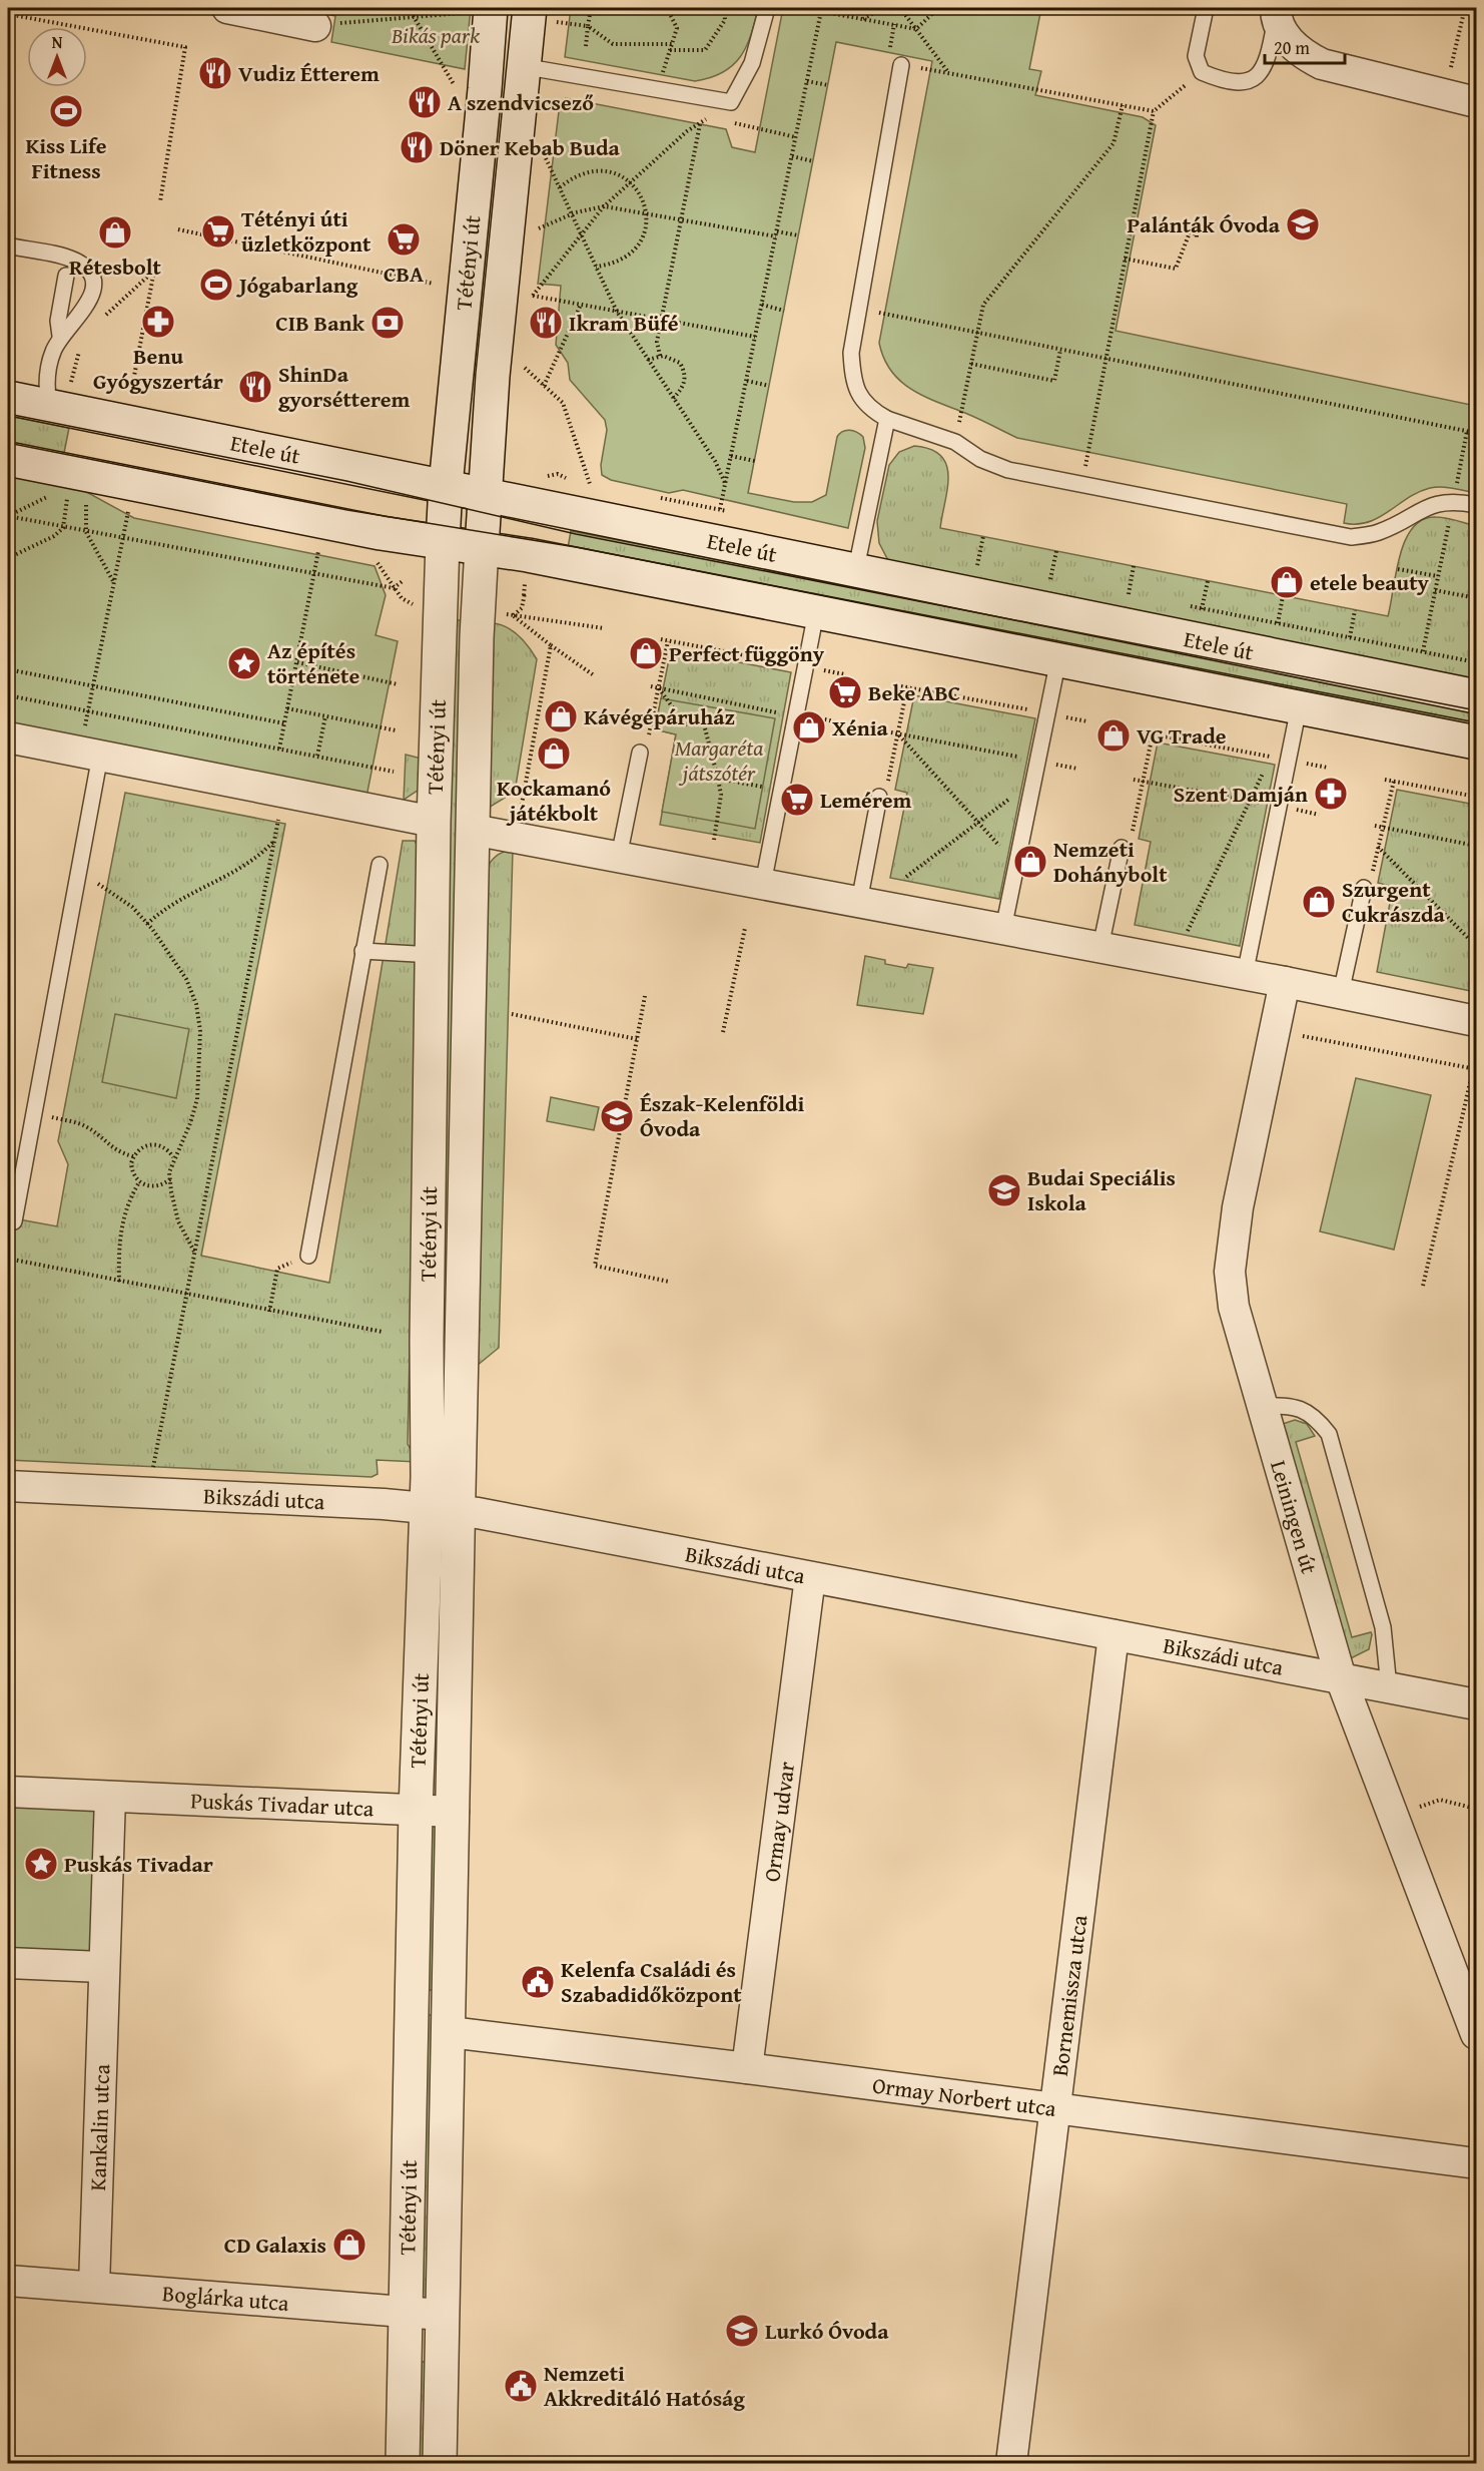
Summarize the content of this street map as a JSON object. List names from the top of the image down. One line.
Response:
{"streets":{"main road":["Tétényi út","Etele út"],"street":["Bikszádi utca","Leiningen út","Puskás Tivadar utca","Ormay udvar","Bornemissza utca","Ormay Norbert utca","Kankalin utca","Boglárka utca"]},"crossings":[["Tétényi út","Etele út"],["Tétényi út","Bikszádi utca"],["Tétényi út","Puskás Tivadar utca"],["Tétényi út","Ormay Norbert utca"],["Tétényi út","Boglárka utca"],["Bikszádi utca","Leiningen út"],["Bikszádi utca","Ormay udvar"],["Bikszádi utca","Bornemissza utca"],["Puskás Tivadar utca","Kankalin utca"],["Ormay udvar","Ormay Norbert utca"],["Bornemissza utca","Ormay Norbert utca"],["Kankalin utca","Boglárka utca"]],"parks":["Bikás park","Margaréta játszótér"],"places":{"restaurant":["Vudiz Étterem","A szendvicsező","Döner Kebab Buda","Ikram Büfé","ShinDa gyorsétterem"],"sports":["Kiss Life Fitness","Jógabarlang"],"school or university":["Palánták Óvoda","Észak-Kelenföldi Óvoda","Budai Speciális Iskola","Lurkó Óvoda"],"supermarket":["Tétényi úti üzletközpont","CBA","Beke ABC","Lemérem"],"shop":["Rétesbolt","etele beauty","Perfect függöny","Kávégépáruház","Xénia","VG Trade","Kockamanó játékbolt","Nemzeti Dohánybolt","Szurgent Cukrászda","CD Galaxis"],"pharmacy":["Benu Gyógyszertár","Szent Damján"],"bank":["CIB Bank"],"place":["Az építés története","Puskás Tivadar"],"public building":["Kelenfa Családi és Szabadidőközpont","Nemzeti Akkreditáló Hatóság"]},"scale_bar":"20 m","north":"top"}
